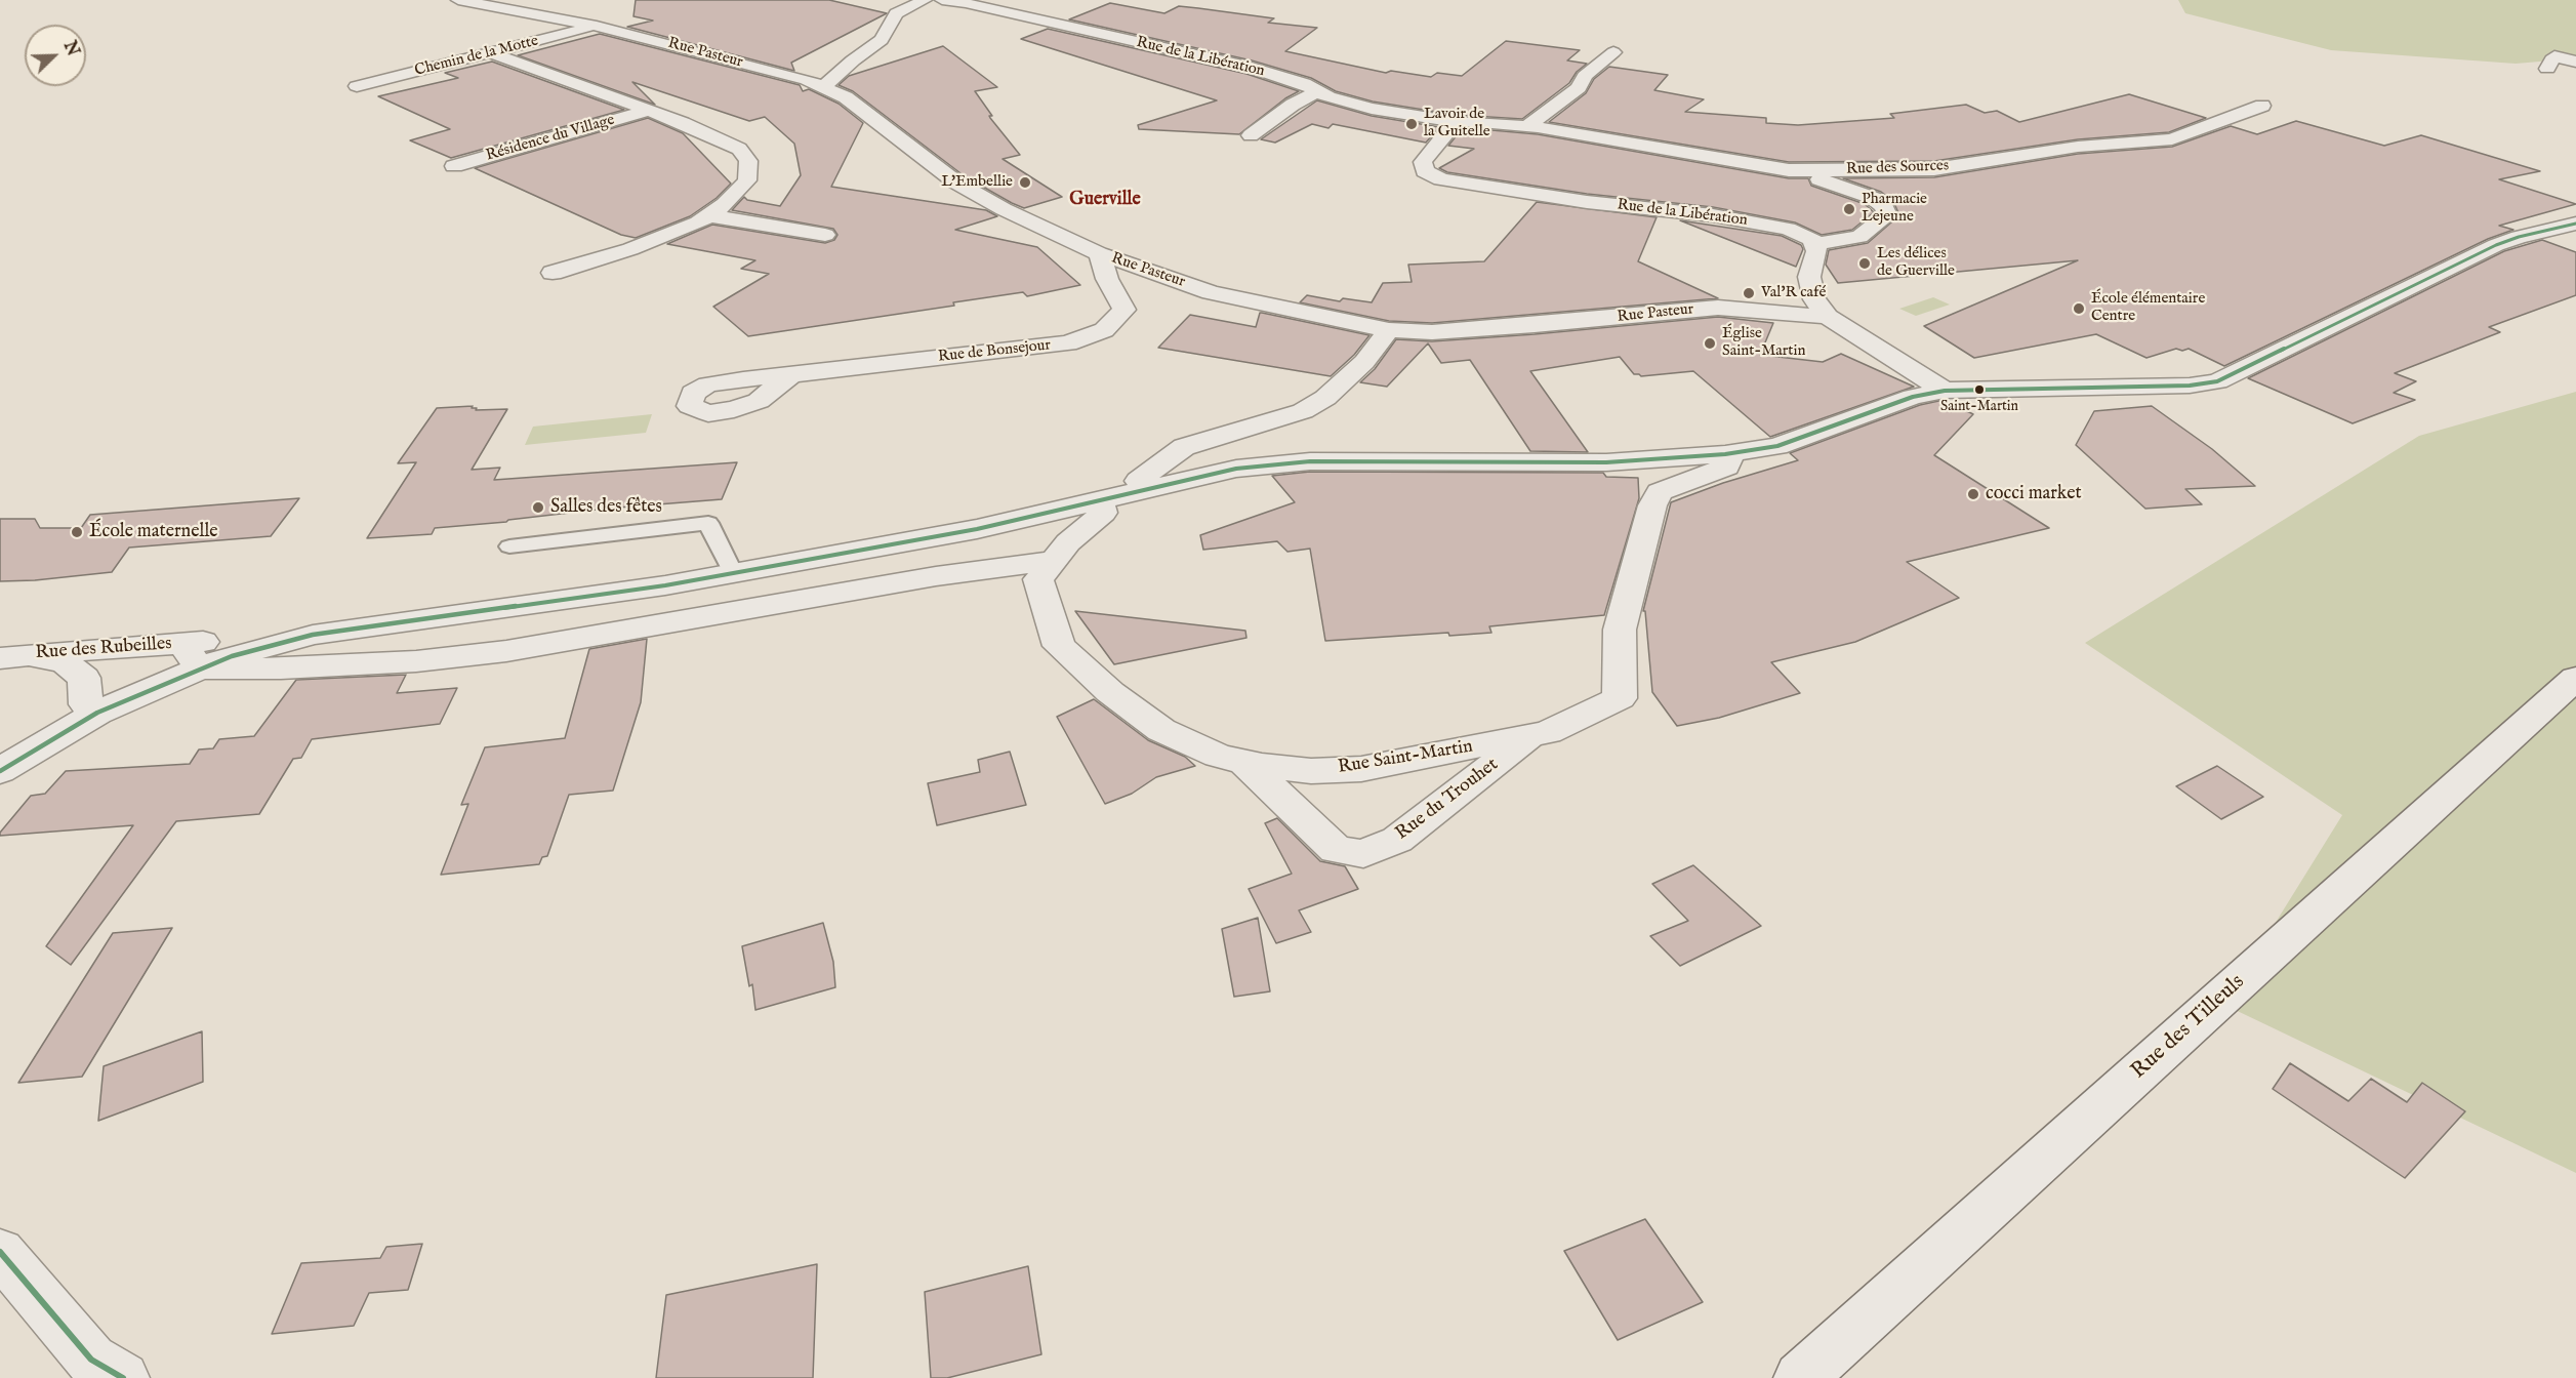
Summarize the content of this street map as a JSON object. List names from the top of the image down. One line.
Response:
{"streets":{"street":["Rue Pasteur","Chemin de la Motte","Rue de la Libération","Résidence du Village","Rue des Sources","Rue de Bonsejour","Rue des Rubeilles","Rue Saint-Martin","Rue du Trouhet","Rue des Tilleuls"]},"crossings":[["Rue Pasteur","Chemin de la Motte"],["Rue Pasteur","Rue de Bonsejour"],["Chemin de la Motte","Résidence du Village"],["Rue de la Libération","Rue des Sources"],["Rue des Rubeilles","Rue Saint-Martin"],["Rue Saint-Martin","Rue du Trouhet"]],"districts":["Guerville"],"places":["Lavoir de la Guitelle","L'Embellie","Pharmacie Lejeune","Les délices de Guerville","Val'R café","École élémentaire Centre","Église Saint-Martin","Saint-Martin","cocci market","Salles des fêtes","École maternelle"],"north":"top right"}
